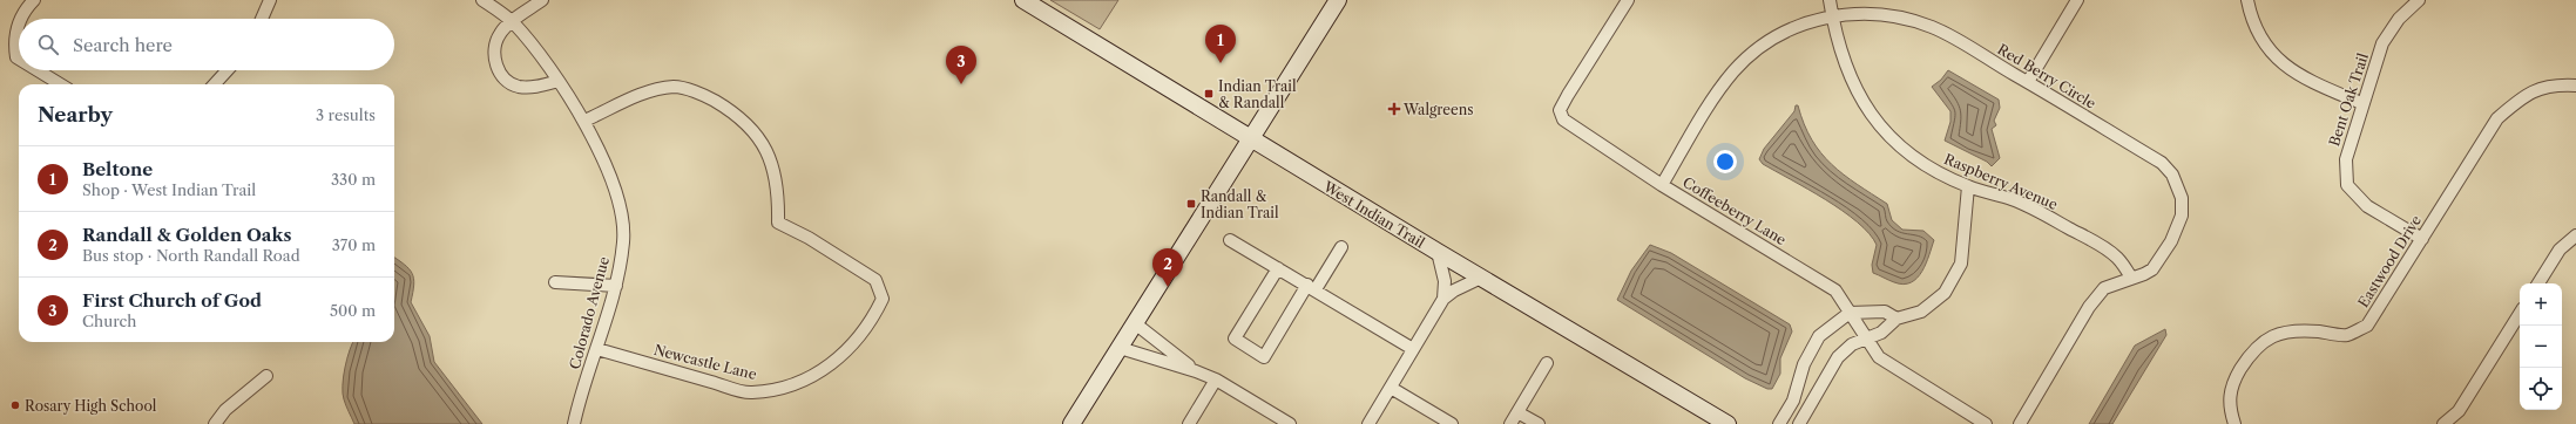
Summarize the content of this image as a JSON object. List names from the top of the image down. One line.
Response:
{"streets":{"main road":["West Indian Trail"],"street":["Red Berry Circle","Bent Oak Trail","Raspberry Avenue","Coffeeberry Lane","Eastwood Drive","Colorado Avenue","Newcastle Lane"]},"crossings":[["Red Berry Circle","Raspberry Avenue"],["Red Berry Circle","Coffeeberry Lane"],["Bent Oak Trail","Eastwood Drive"],["Colorado Avenue","Newcastle Lane"]],"places":{"transit":["Indian Trail & Randall","Randall & Indian Trail"],"health":["Walgreens"],"other":["Rosary High School"]},"page":{"search":"Search here","pins":["1","3","2"],"heading":["Nearby","3 results"],"list":[{"mark":"1","name":"Beltone","note":"Shop · West Indian Trail","value":"330 m"},{"mark":"2","name":"Randall & Golden Oaks","note":"Bus stop · North Randall Road","value":"370 m"},{"mark":"3","name":"First Church of God","note":"Church","value":"500 m"}],"map_buttons":["+","−"]}}
